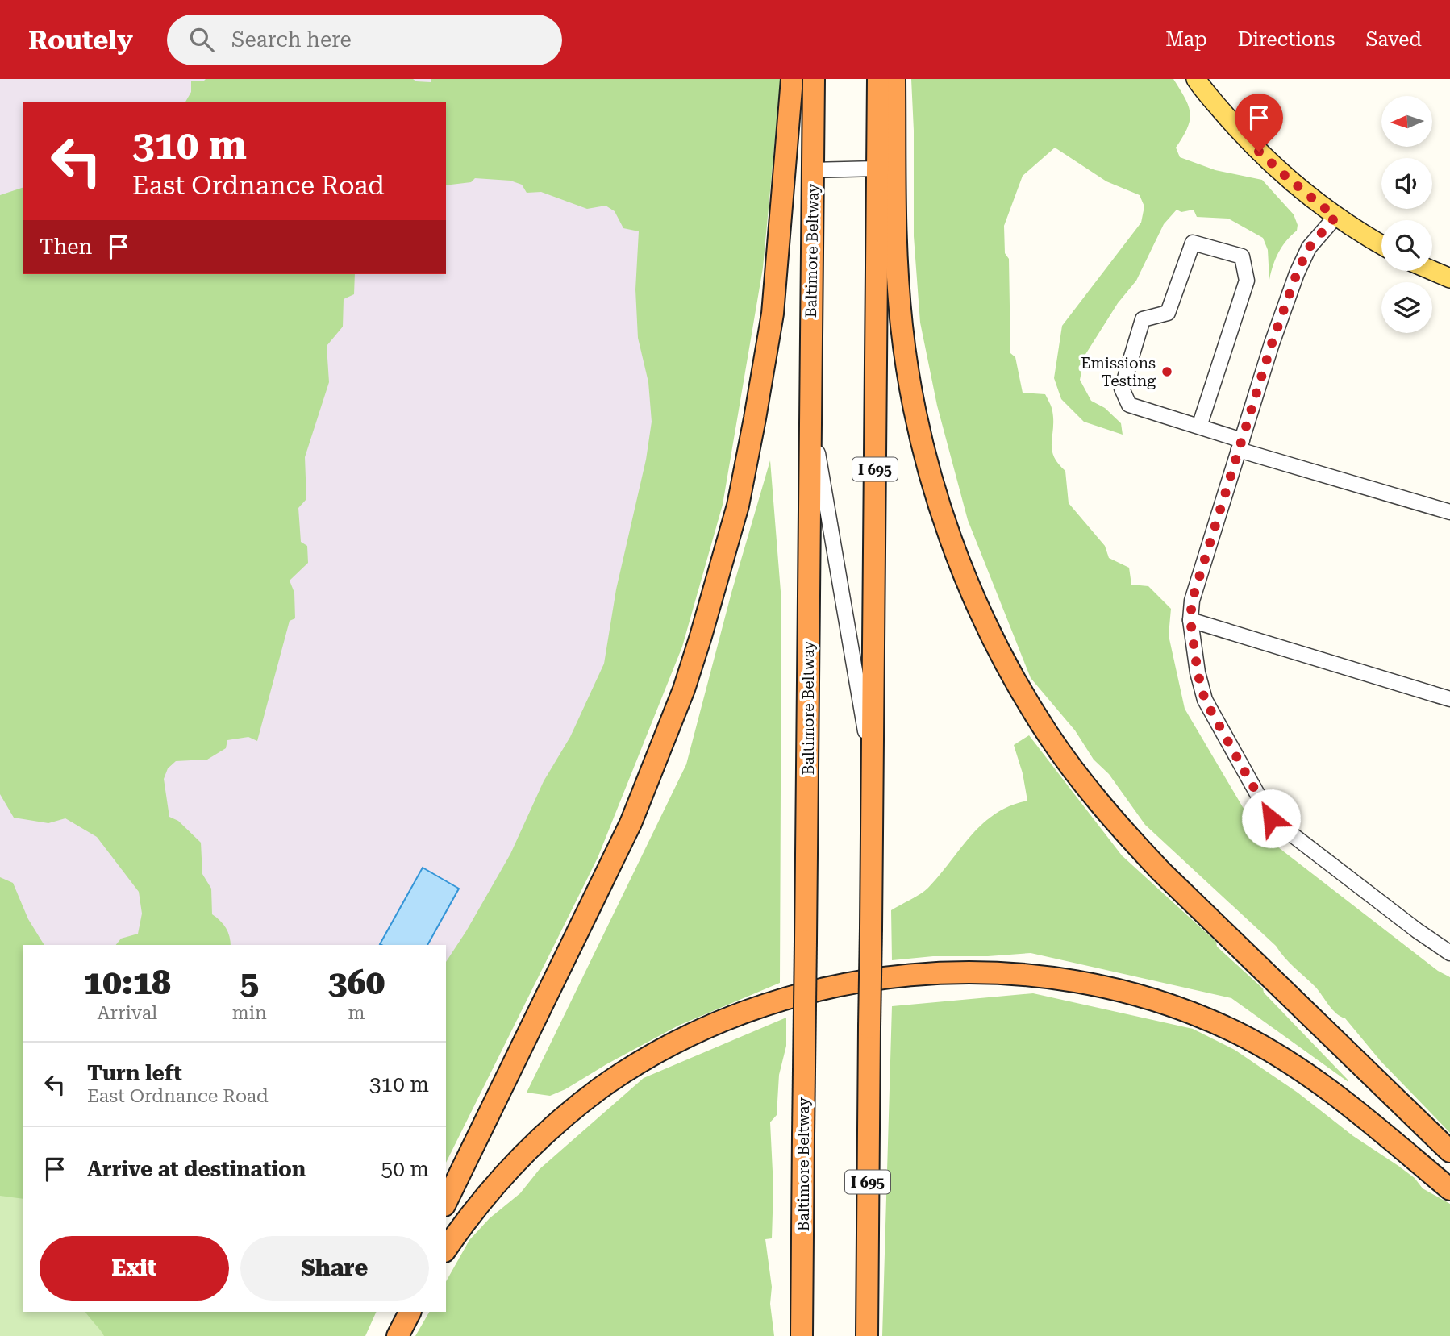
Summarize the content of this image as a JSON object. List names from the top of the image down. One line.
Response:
{"streets":{"highway":["Baltimore Beltway","I 695"]},"places":["Emissions Testing"],"north":"left","page":{"header":"Routely","search":"Search here","nav":["Map","Directions","Saved"],"turn":["310 m","East Ordnance Road"],"then":"Then","eta":["10:18","Arrival","5","min","360","m"],"list":[{"name":"Turn left","note":"East Ordnance Road","value":"310 m"},{"name":"Arrive at destination","value":"50 m"}],"buttons":["Exit","Share"]}}
